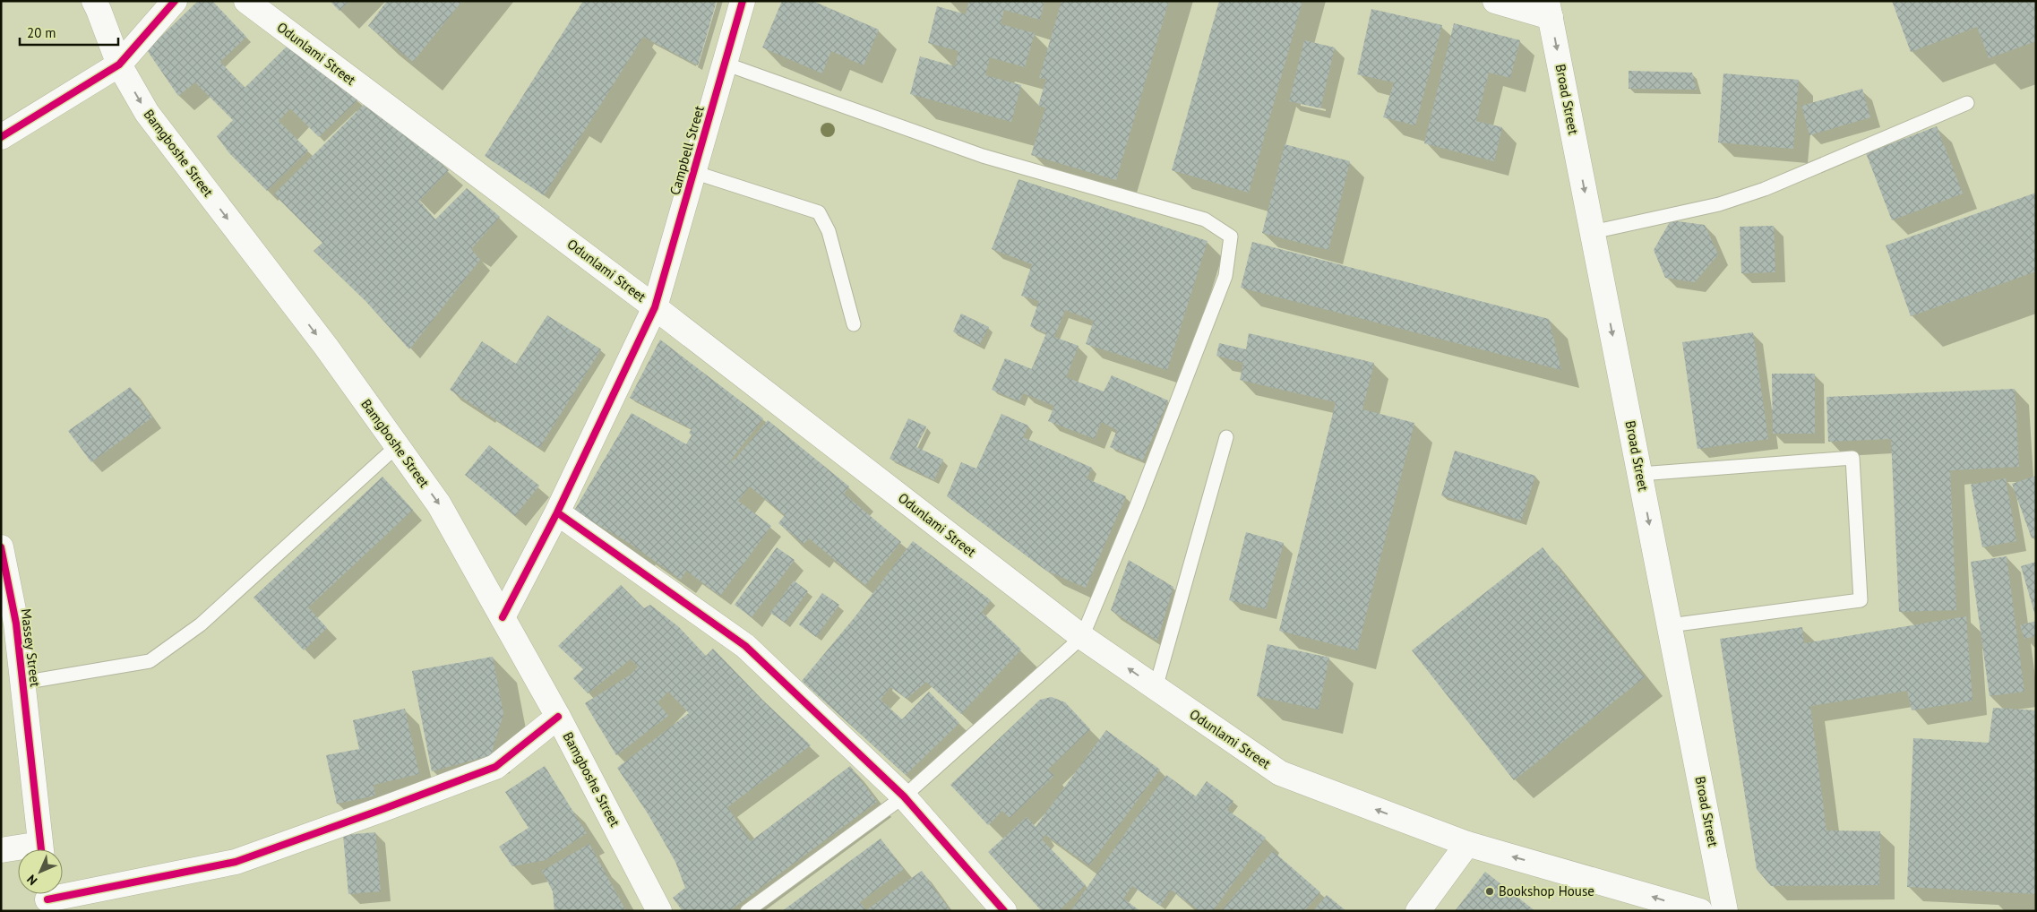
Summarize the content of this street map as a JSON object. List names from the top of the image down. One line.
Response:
{"streets":{"main road":["Odunlami Street","Broad Street","Campbell Street","Bamgboshe Street","Massey Street"]},"crossings":[["Odunlami Street","Campbell Street"],["Campbell Street","Bamgboshe Street"]],"one_way":["Odunlami Street","Broad Street","Bamgboshe Street"],"places":["Bookshop House"],"scale_bar":"20 m","north":"bottom left"}
